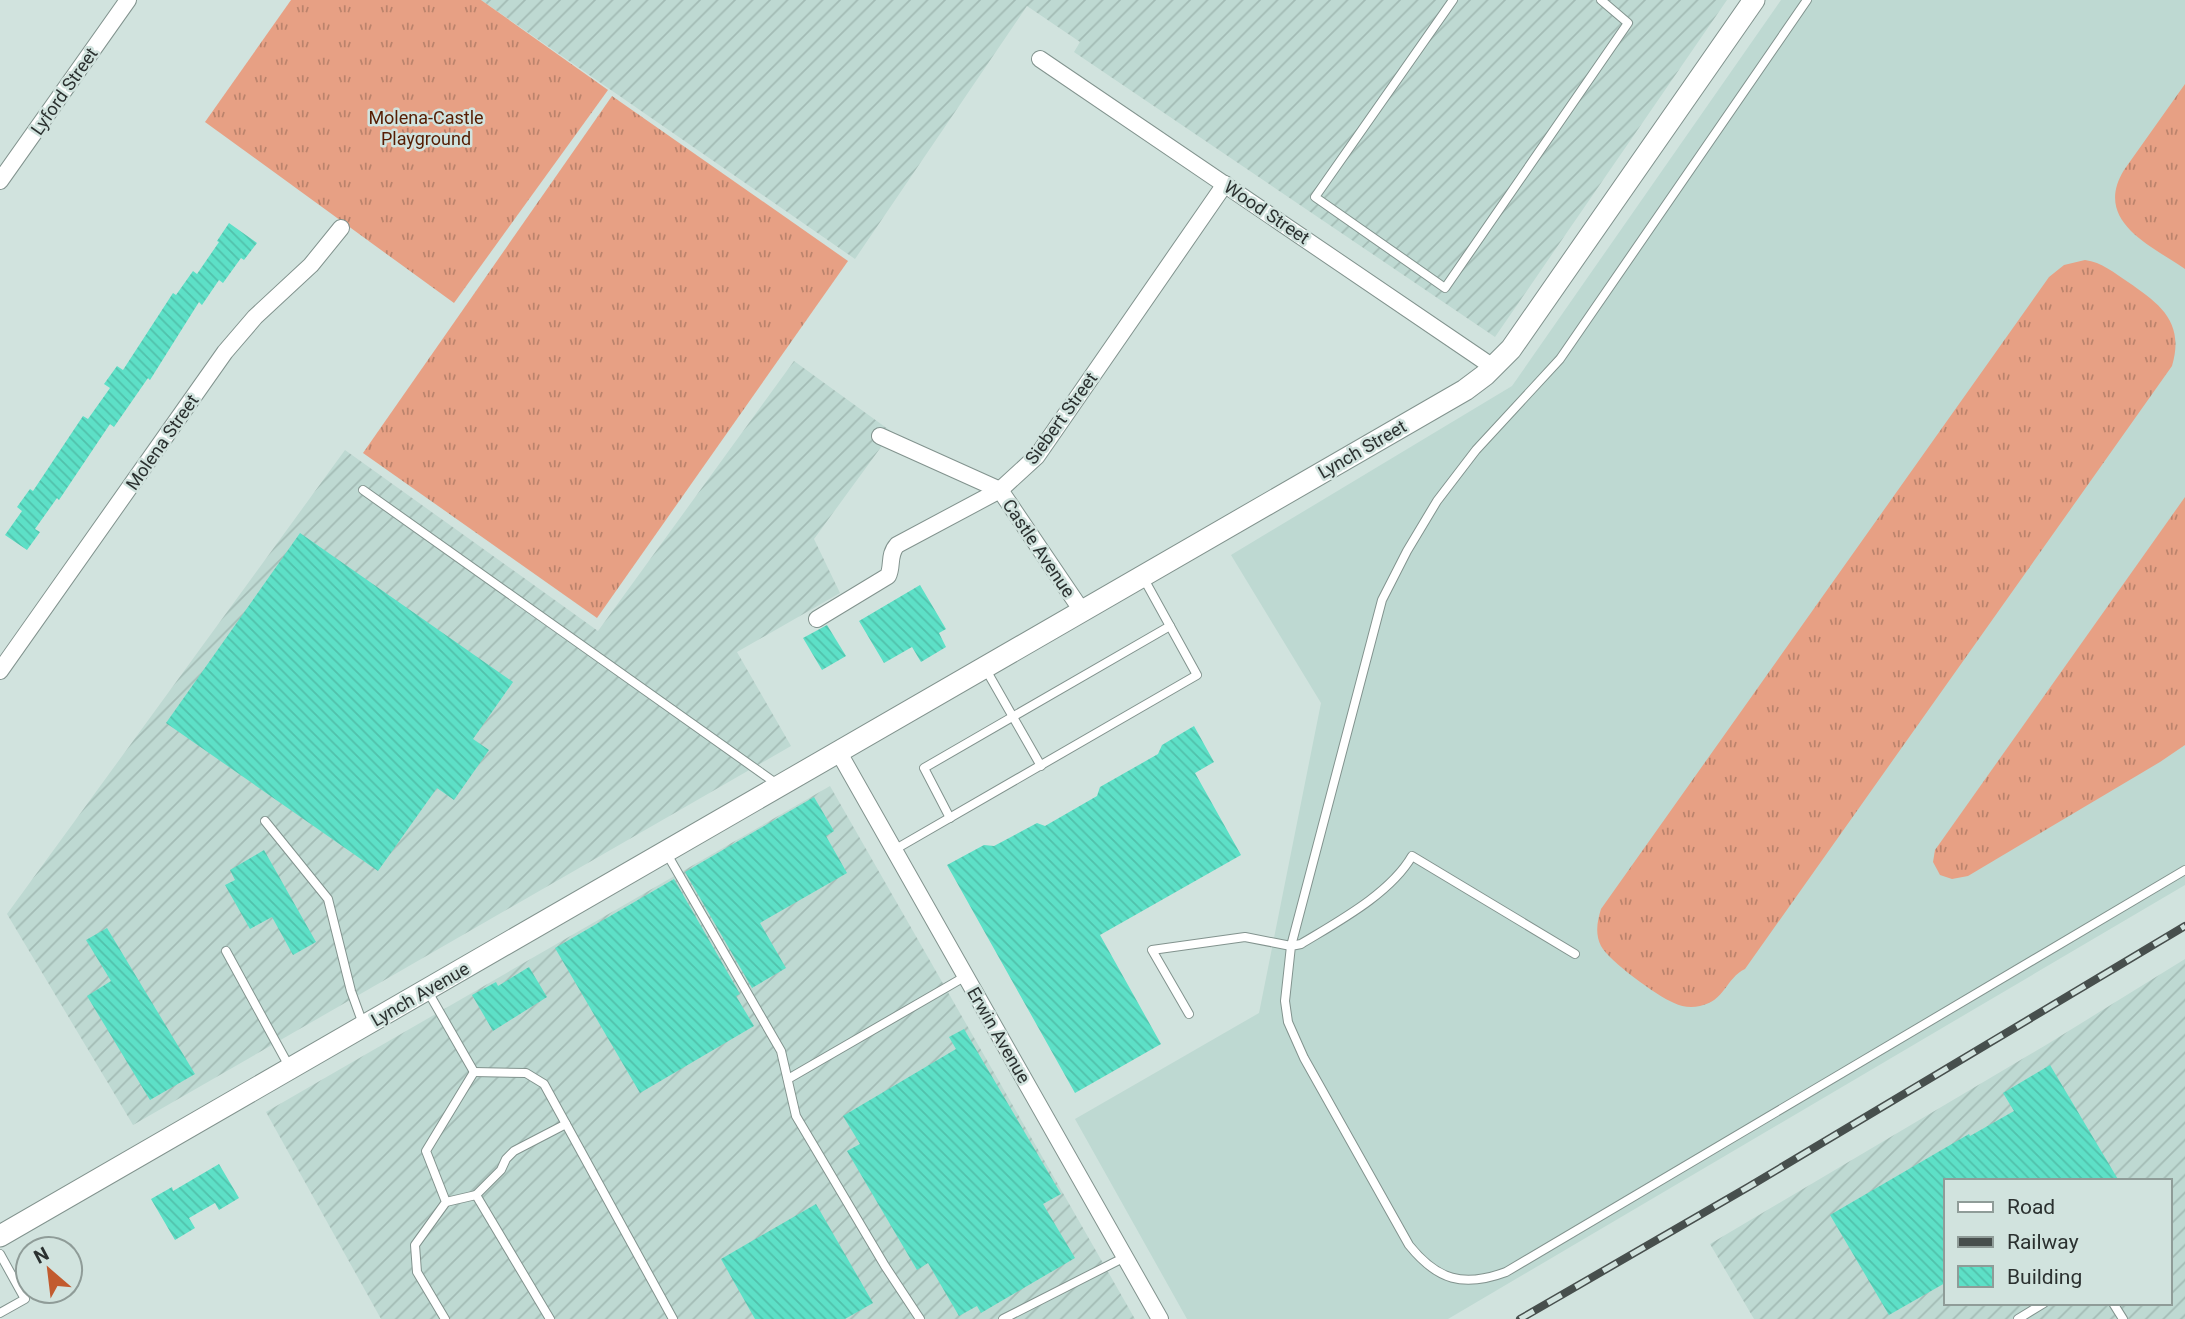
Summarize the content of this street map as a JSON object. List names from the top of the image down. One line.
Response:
{"streets":{"street":["Lyford Street","Wood Street","Siebert Street","Molena Street","Lynch Street","Castle Avenue","Lynch Avenue","Erwin Avenue"]},"crossings":[["Wood Street","Siebert Street"],["Wood Street","Lynch Street"],["Siebert Street","Castle Avenue"],["Lynch Street","Castle Avenue"],["Lynch Street","Lynch Avenue"],["Lynch Street","Erwin Avenue"],["Lynch Avenue","Erwin Avenue"]],"parks":["Molena-Castle Playground"],"legend":["Road","Railway","Building"],"north":"top left"}
